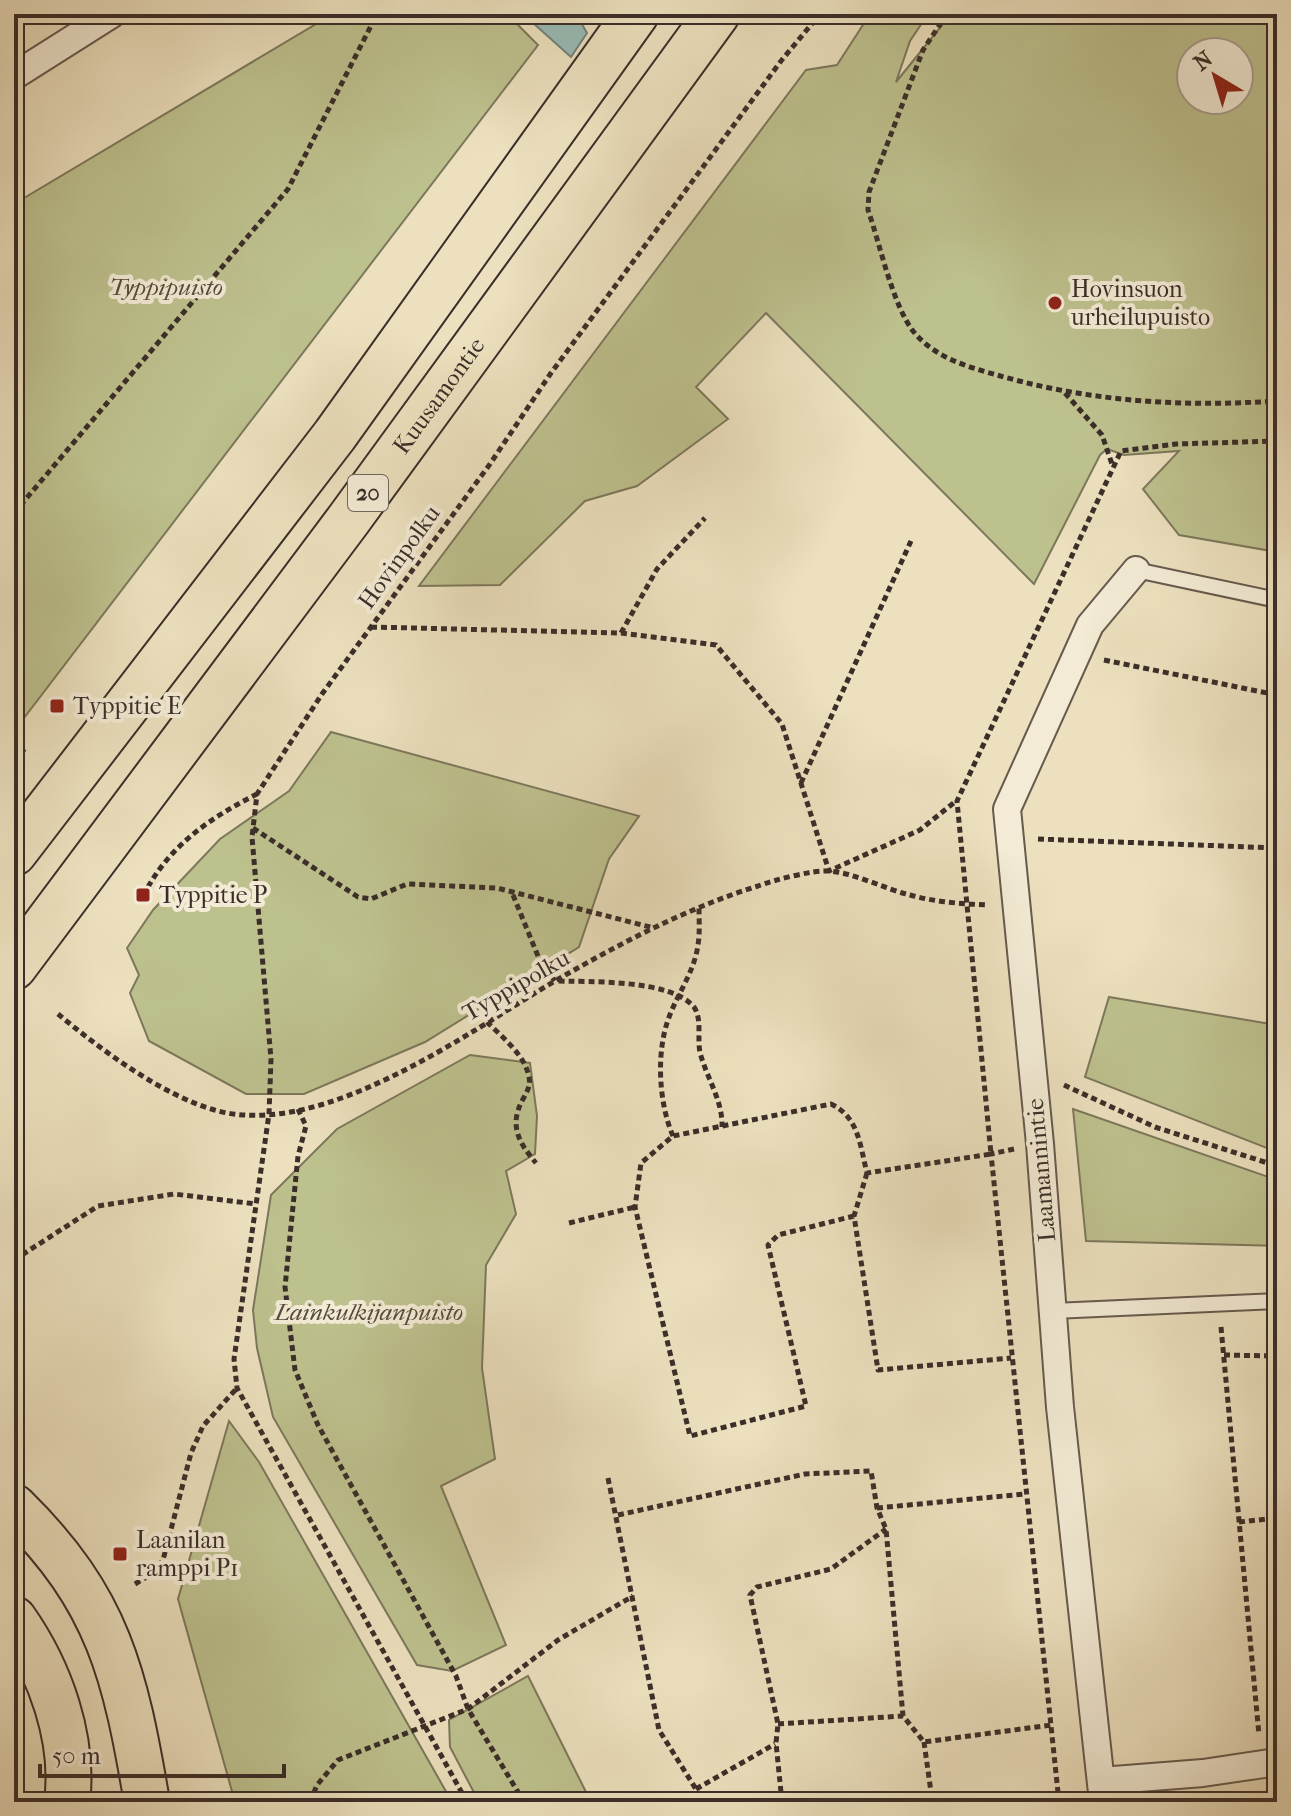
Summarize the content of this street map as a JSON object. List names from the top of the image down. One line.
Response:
{"streets":{"highway":["Kuusamontie","20"],"street":["Laamannintie"],"path":["Hovinpolku","Typpipolku"]},"crossings":[["Hovinpolku","Typpipolku"],["Typpipolku","Laamannintie"]],"parks":["Typpipuisto","Lainkulkijanpuisto"],"places":{"other":["Hovinsuon urheilupuisto"],"transit":["Typpitie E","Typpitie P","Laanilan ramppi P1"]},"scale_bar":"50 m","north":"top left"}
